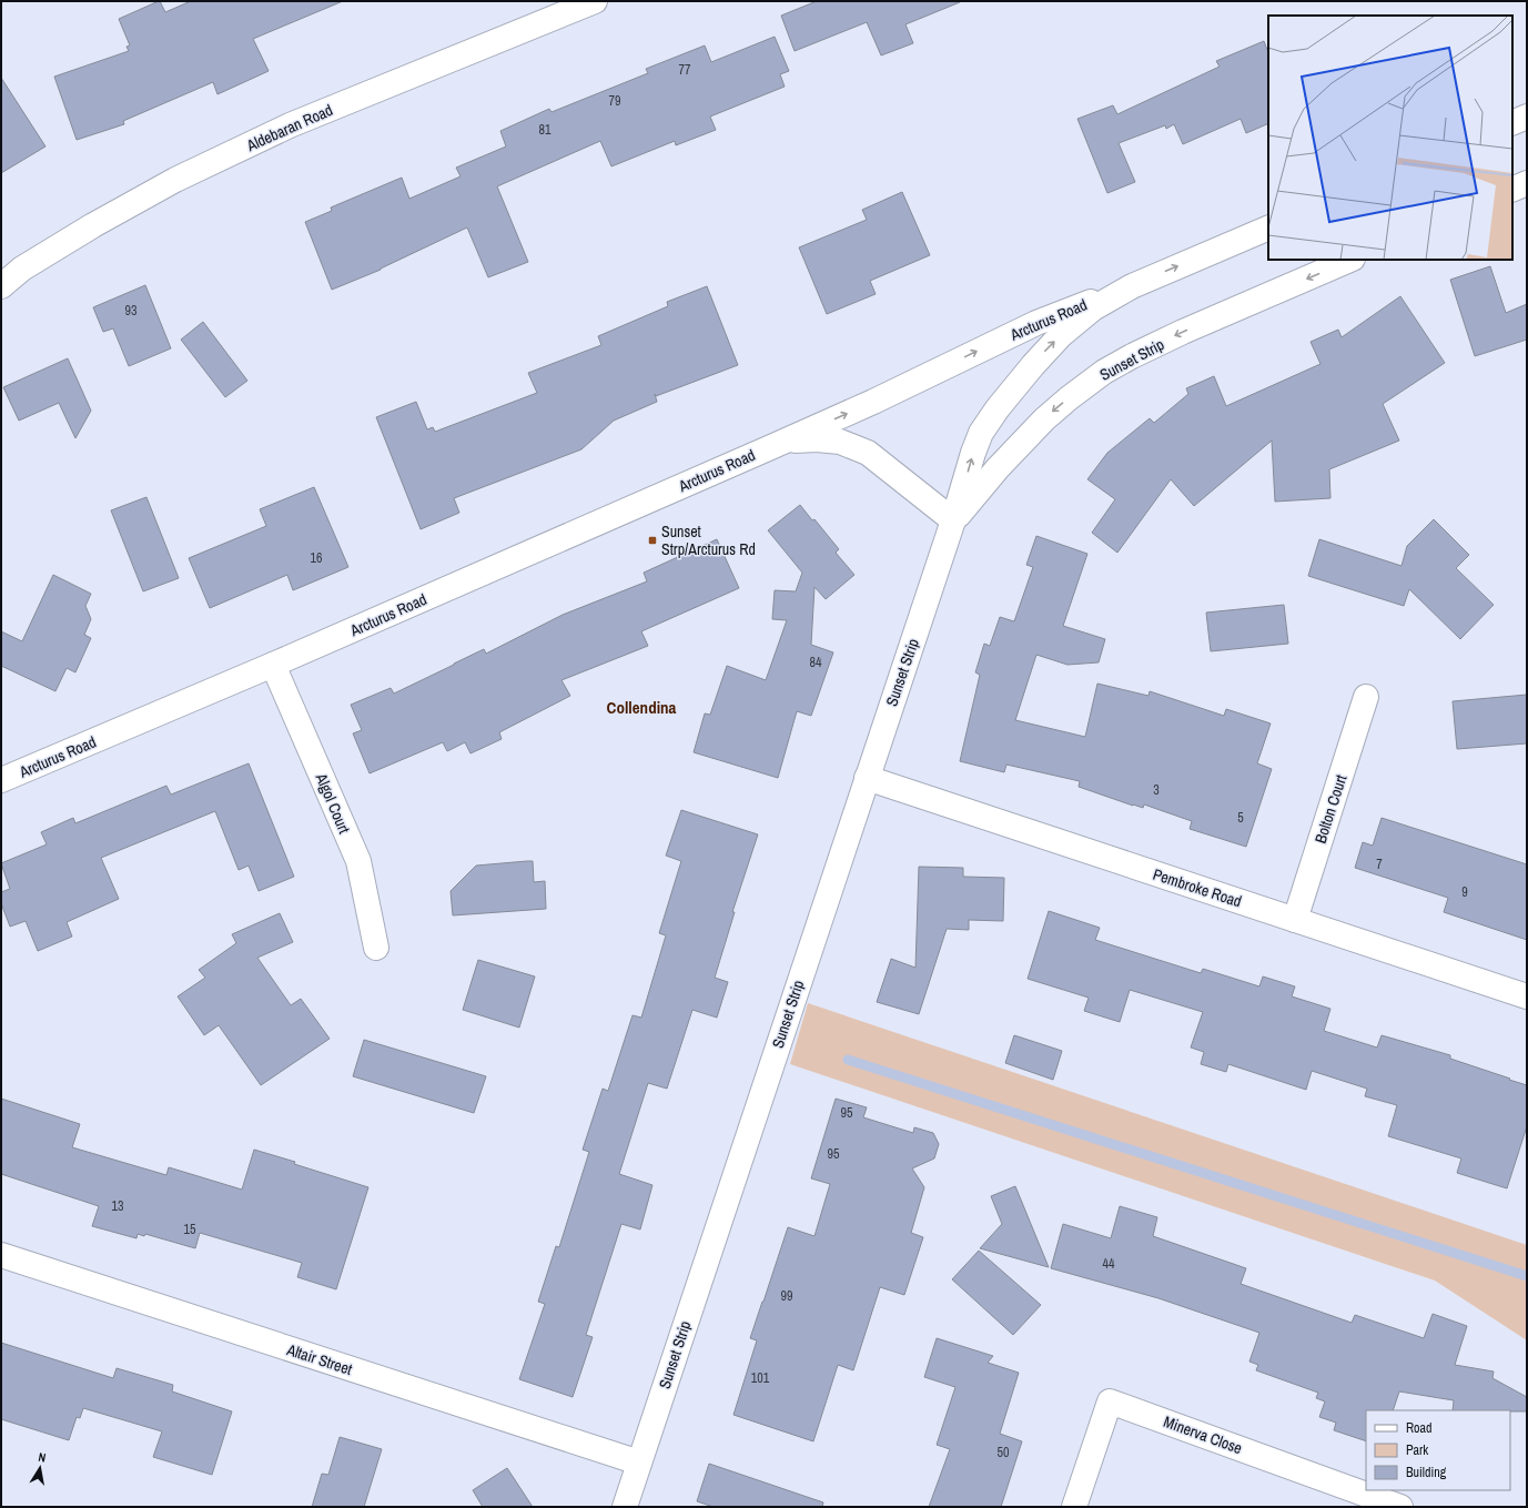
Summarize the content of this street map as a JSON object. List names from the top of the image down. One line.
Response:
{"streets":{"street":["Aldebaran Road","Arcturus Road","Sunset Strip","Algol Court","Bolton Court","Pembroke Road","Altair Street","Minerva Close"]},"crossings":[["Arcturus Road","Sunset Strip"],["Arcturus Road","Algol Court"],["Sunset Strip","Pembroke Road"],["Sunset Strip","Altair Street"],["Bolton Court","Pembroke Road"]],"districts":["Collendina"],"places":{"transit":["Sunset Strp/Arcturus Rd"]},"house_numbers":["77","79","81","93","16","84","3","5","7","9","95","95","13","15","44","99","101","50"],"legend":["Road","Park","Building"],"north":"top"}
